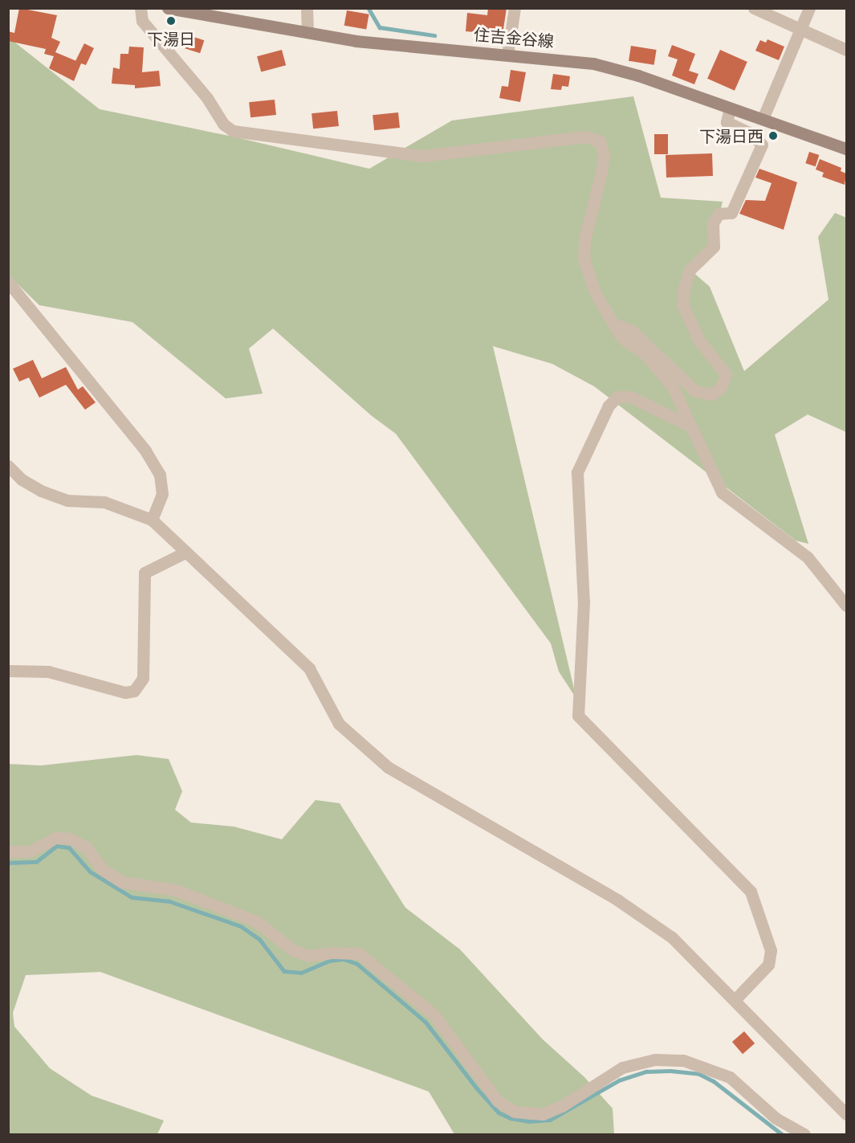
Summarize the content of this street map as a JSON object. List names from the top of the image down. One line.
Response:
{"streets":{"main road":["住吉金谷線"]},"places":["下湯日","下湯日西"]}
